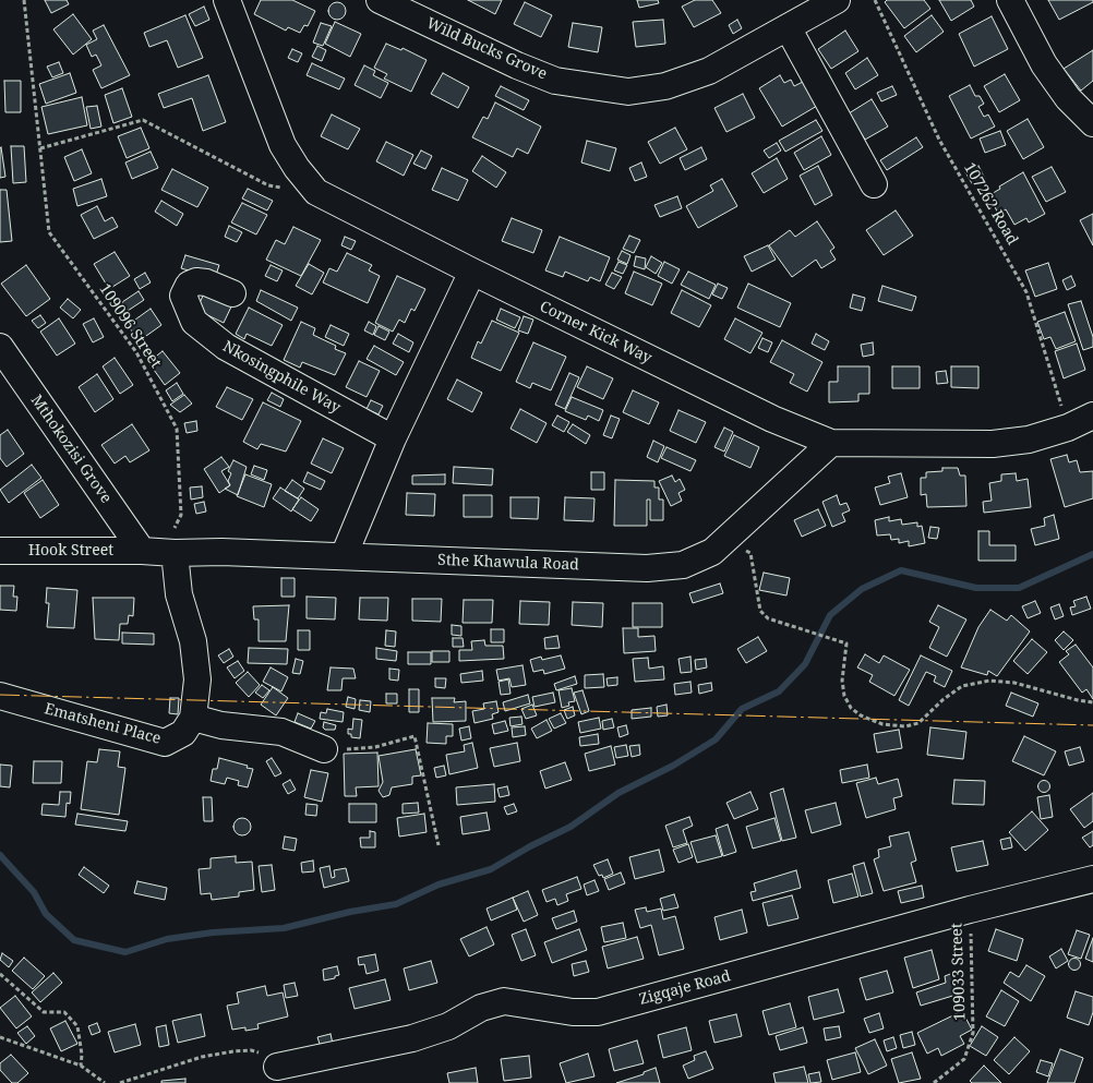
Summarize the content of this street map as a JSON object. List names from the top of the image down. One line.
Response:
{"streets":{"street":["Wild Bucks Grove","Corner Kick Way","Nkosingphile Way","Mthokozisi Grove","Hook Street","Sthe Khawula Road","Ematsheni Place","Zigqaje Road"],"path":["107262 Road","109096 Street","109033 Street"]},"crossings":[["107262 Road","Corner Kick Way"],["109096 Street","Sthe Khawula Road"],["Corner Kick Way","Sthe Khawula Road"],["Mthokozisi Grove","Hook Street"],["Mthokozisi Grove","Sthe Khawula Road"],["Hook Street","Sthe Khawula Road"],["109033 Street","Zigqaje Road"]]}
